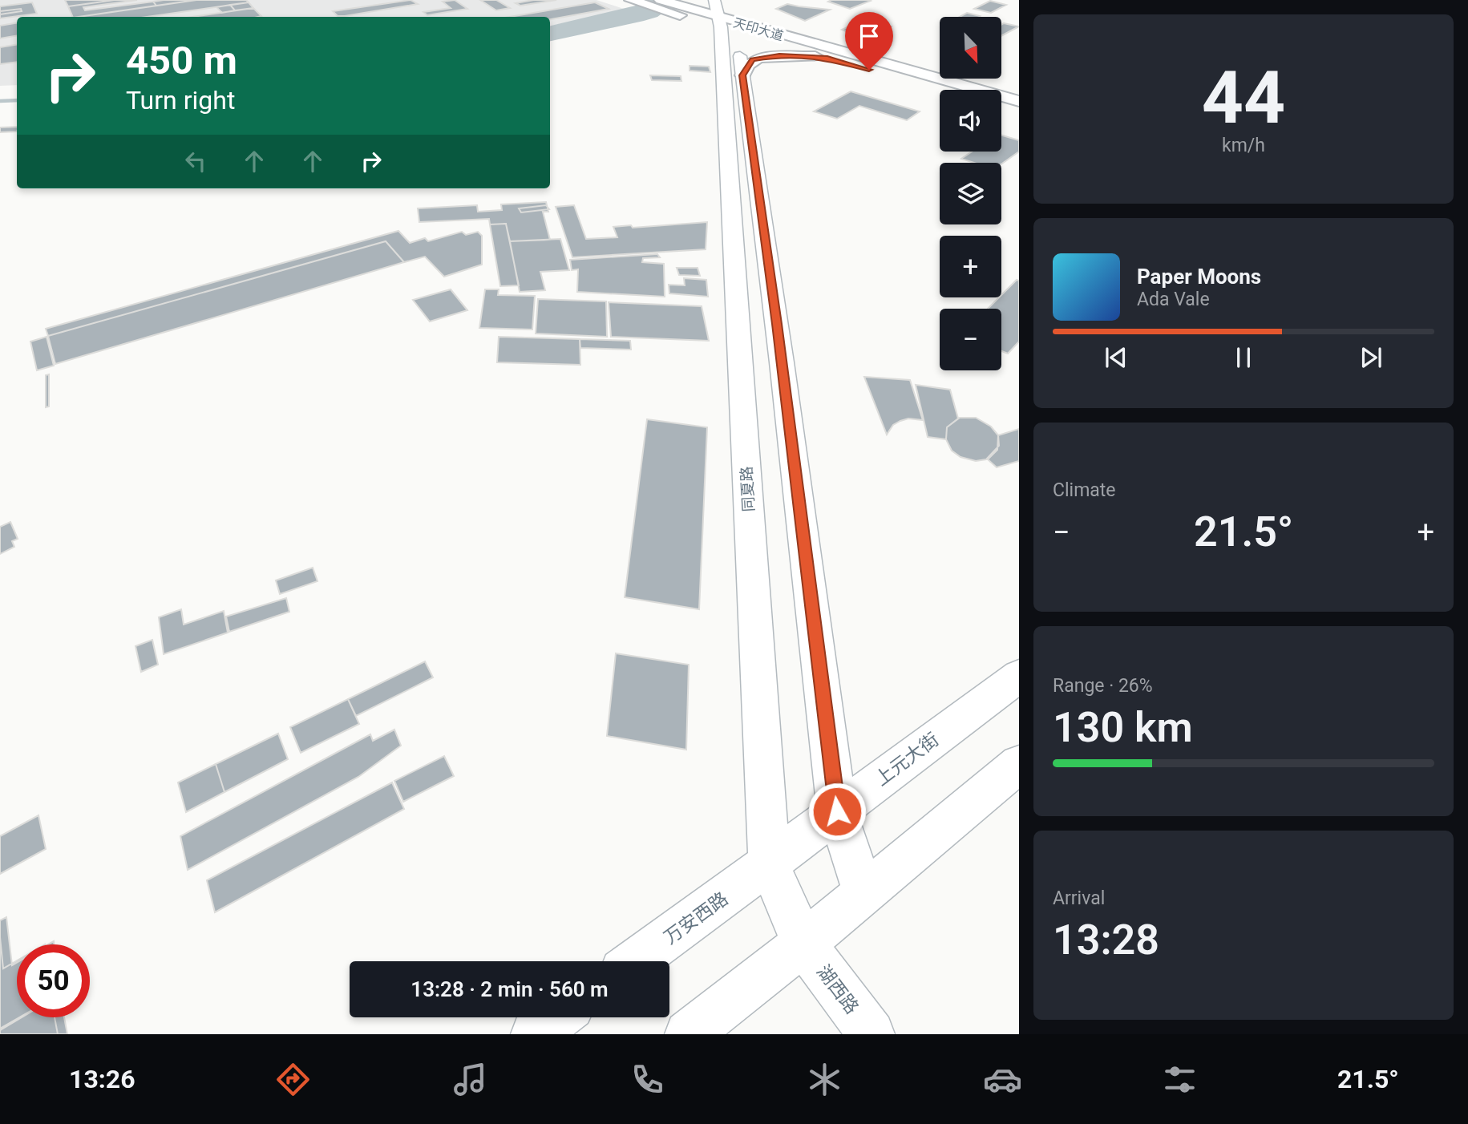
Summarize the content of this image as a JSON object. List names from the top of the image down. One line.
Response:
{"streets":{"main road":["天印大道","同夏路","上元大街","万安西路","湖西路"]},"crossings":[["天印大道","同夏路"],["同夏路","上元大街"],["同夏路","万安西路"],["同夏路","湖西路"],["上元大街","万安西路"]],"north":"bottom right","page":{"tile":[["44","km/h"],"Climate",["Range · 26%","130 km"],["Arrival","13:28"]],"map_buttons":["+","−"],"turn":["450 m","Turn right"],"song":["Paper Moons","Ada Vale"],"heat":["−","21.5°","+"],"limit":"50","trip":"13:28 · 2 min · 560 m","tabs":["13:26","21.5°"]}}
